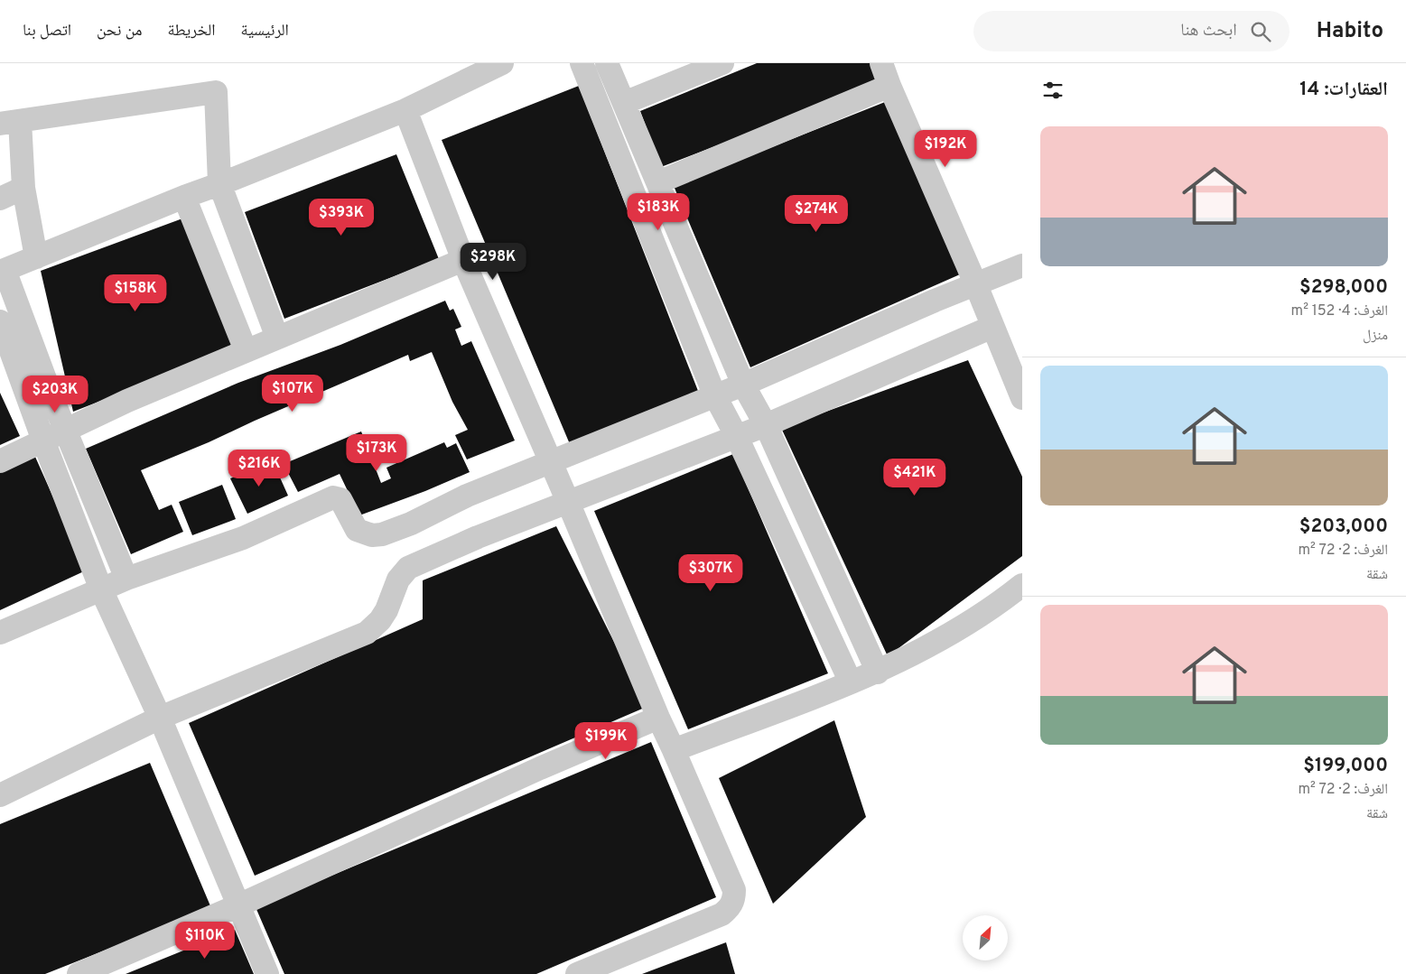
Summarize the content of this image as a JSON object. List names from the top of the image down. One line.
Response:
{"north":"top right","page":{"header":"Habito","search":"ابحث هنا","nav":["الرئيسية","الخريطة","من نحن","اتصل بنا"],"heading":"العقارات: 14","list":[{"name":"$298,000","note":"الغرف: 4 · 152 m² · منزل"},{"name":"$203,000","note":"الغرف: 2 · 72 m² · شقة"},{"name":"$199,000","note":"الغرف: 2 · 72 m² · شقة"}],"price":["$192K","$183K","$274K","$393K","$298K","$158K","$107K","$203K","$173K","$216K","$421K","$307K","$199K","$110K"]}}
